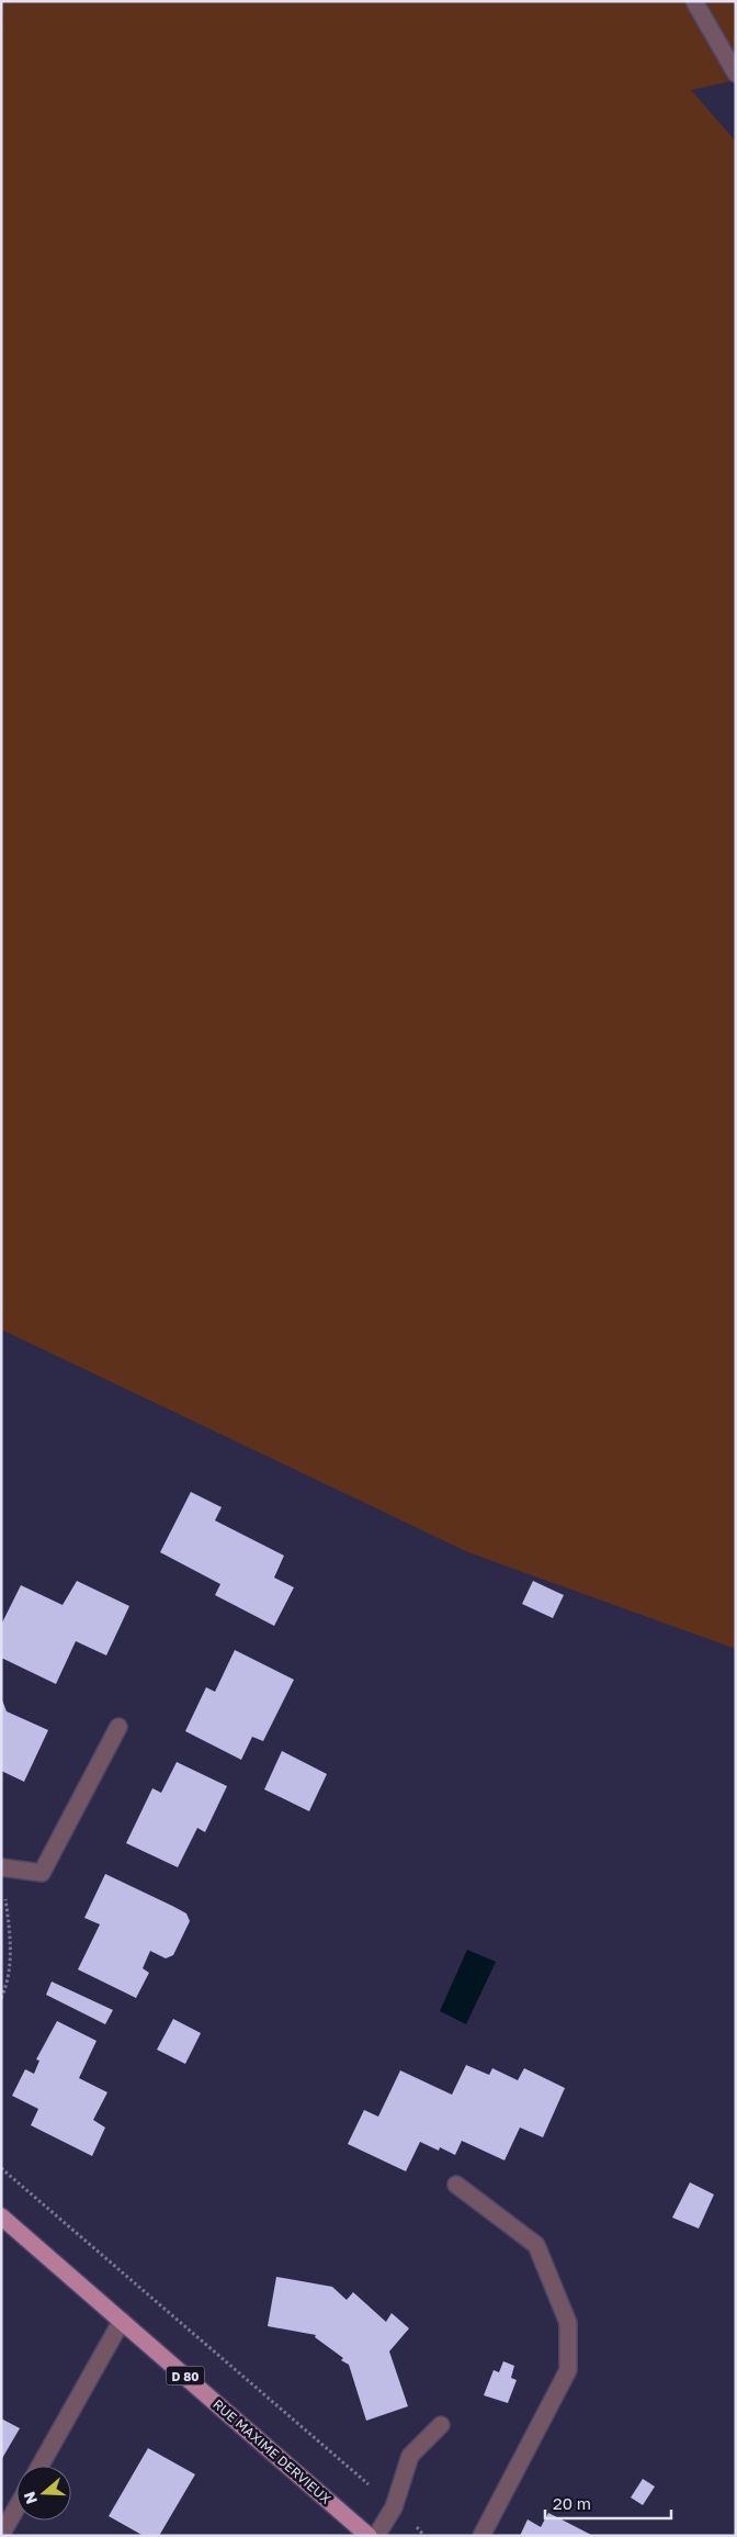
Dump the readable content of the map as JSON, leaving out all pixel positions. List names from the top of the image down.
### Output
{
  "streets": {
    "main road": ["D 80", "RUE MAXIME DERVIEUX"]
  },
  "scale_bar": "20 m",
  "north": "left"
}
